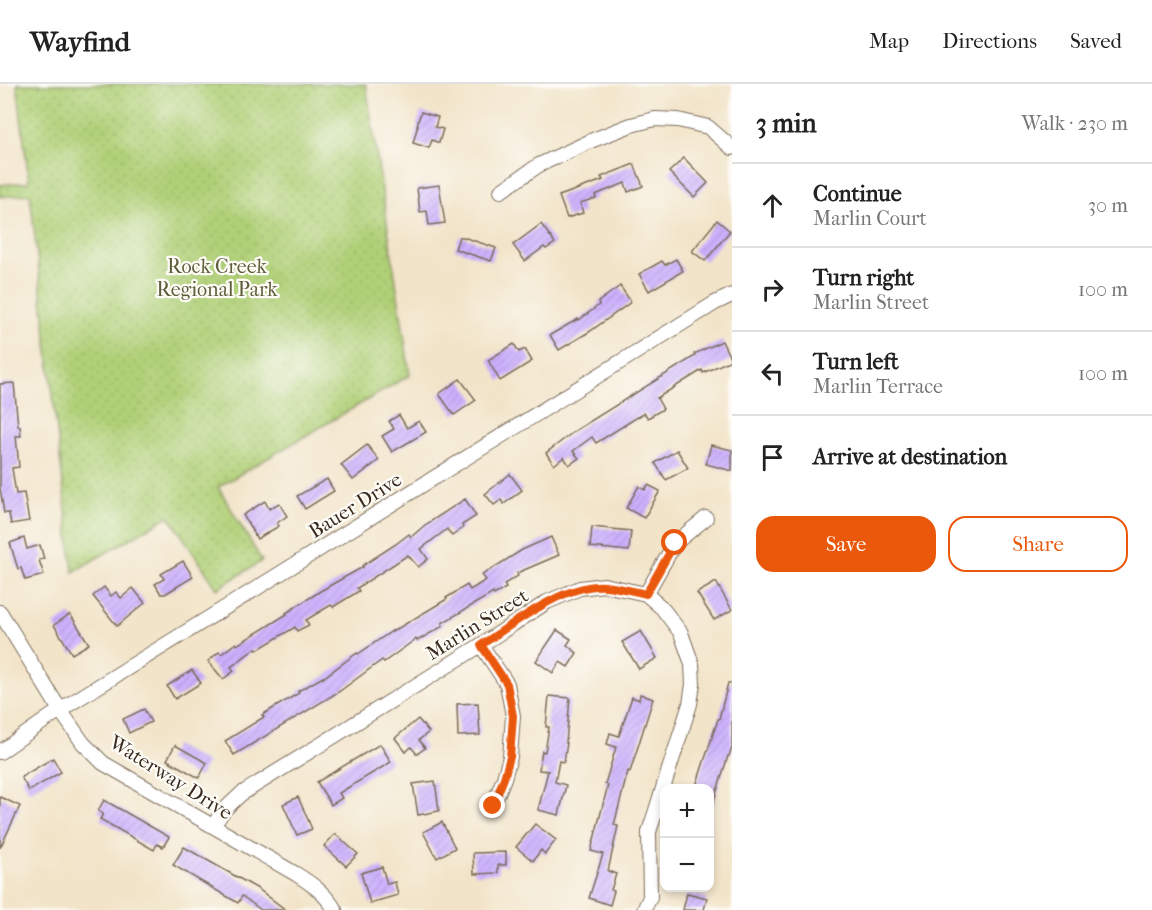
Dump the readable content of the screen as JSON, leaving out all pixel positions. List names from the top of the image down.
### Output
{
  "streets": {
    "street": ["Bauer Drive", "Marlin Street", "Waterway Drive"]
  },
  "crossings": [
    ["Bauer Drive", "Waterway Drive"],
    ["Marlin Street", "Waterway Drive"]
  ],
  "parks": ["Rock Creek Regional Park"],
  "page": {
    "header": "Wayfind",
    "nav": ["Map", "Directions", "Saved"],
    "heading": ["3 min", "Walk · 230 m"],
    "list": [
      ["Continue", "Marlin Court", "30 m"],
      ["Turn right", "Marlin Street", "100 m"],
      ["Turn left", "Marlin Terrace", "100 m"],
      "Arrive at destination"
    ],
    "buttons": ["Save", "Share"],
    "map_buttons": ["+", "−"]
  }
}
